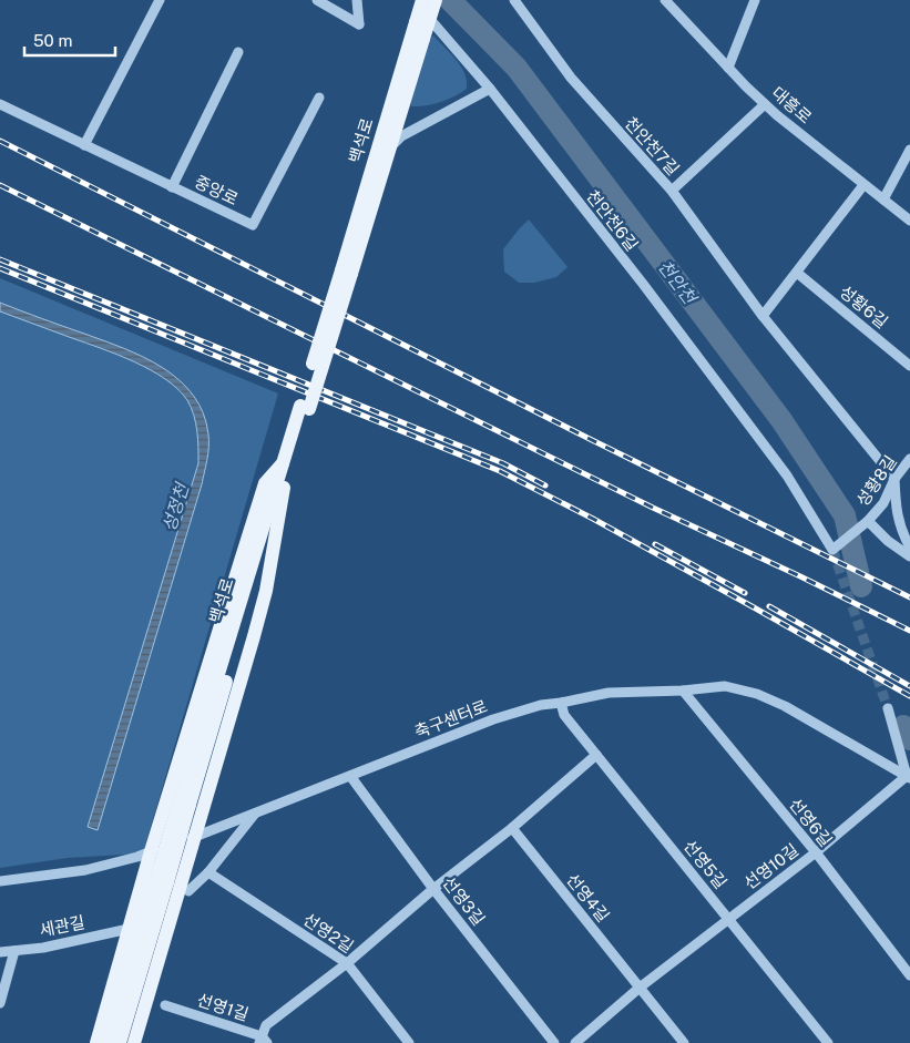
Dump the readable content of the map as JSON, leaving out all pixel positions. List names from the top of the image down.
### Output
{
  "streets": {
    "main road": ["백석로"],
    "street": [
      "대흥로",
      "천안천7길",
      "중앙로",
      "천안천6길",
      "성황6길",
      "성황8길",
      "축구센터로",
      "선영6길",
      "선영5길",
      "선영10길",
      "선영4길",
      "선영3길",
      "세관길",
      "선영2길",
      "선영1길"
    ]
  },
  "crossings": [
    ["천안천7길", "성황8길"],
    ["천안천6길", "성황8길"],
    ["축구센터로", "선영6길"],
    ["축구센터로", "선영5길"],
    ["축구센터로", "선영10길"],
    ["축구센터로", "선영3길"],
    ["선영6길", "선영10길"],
    ["선영5길", "선영10길"],
    ["선영10길", "선영4길"]
  ],
  "water": ["천안천", "성정천"],
  "scale_bar": "50 m"
}
